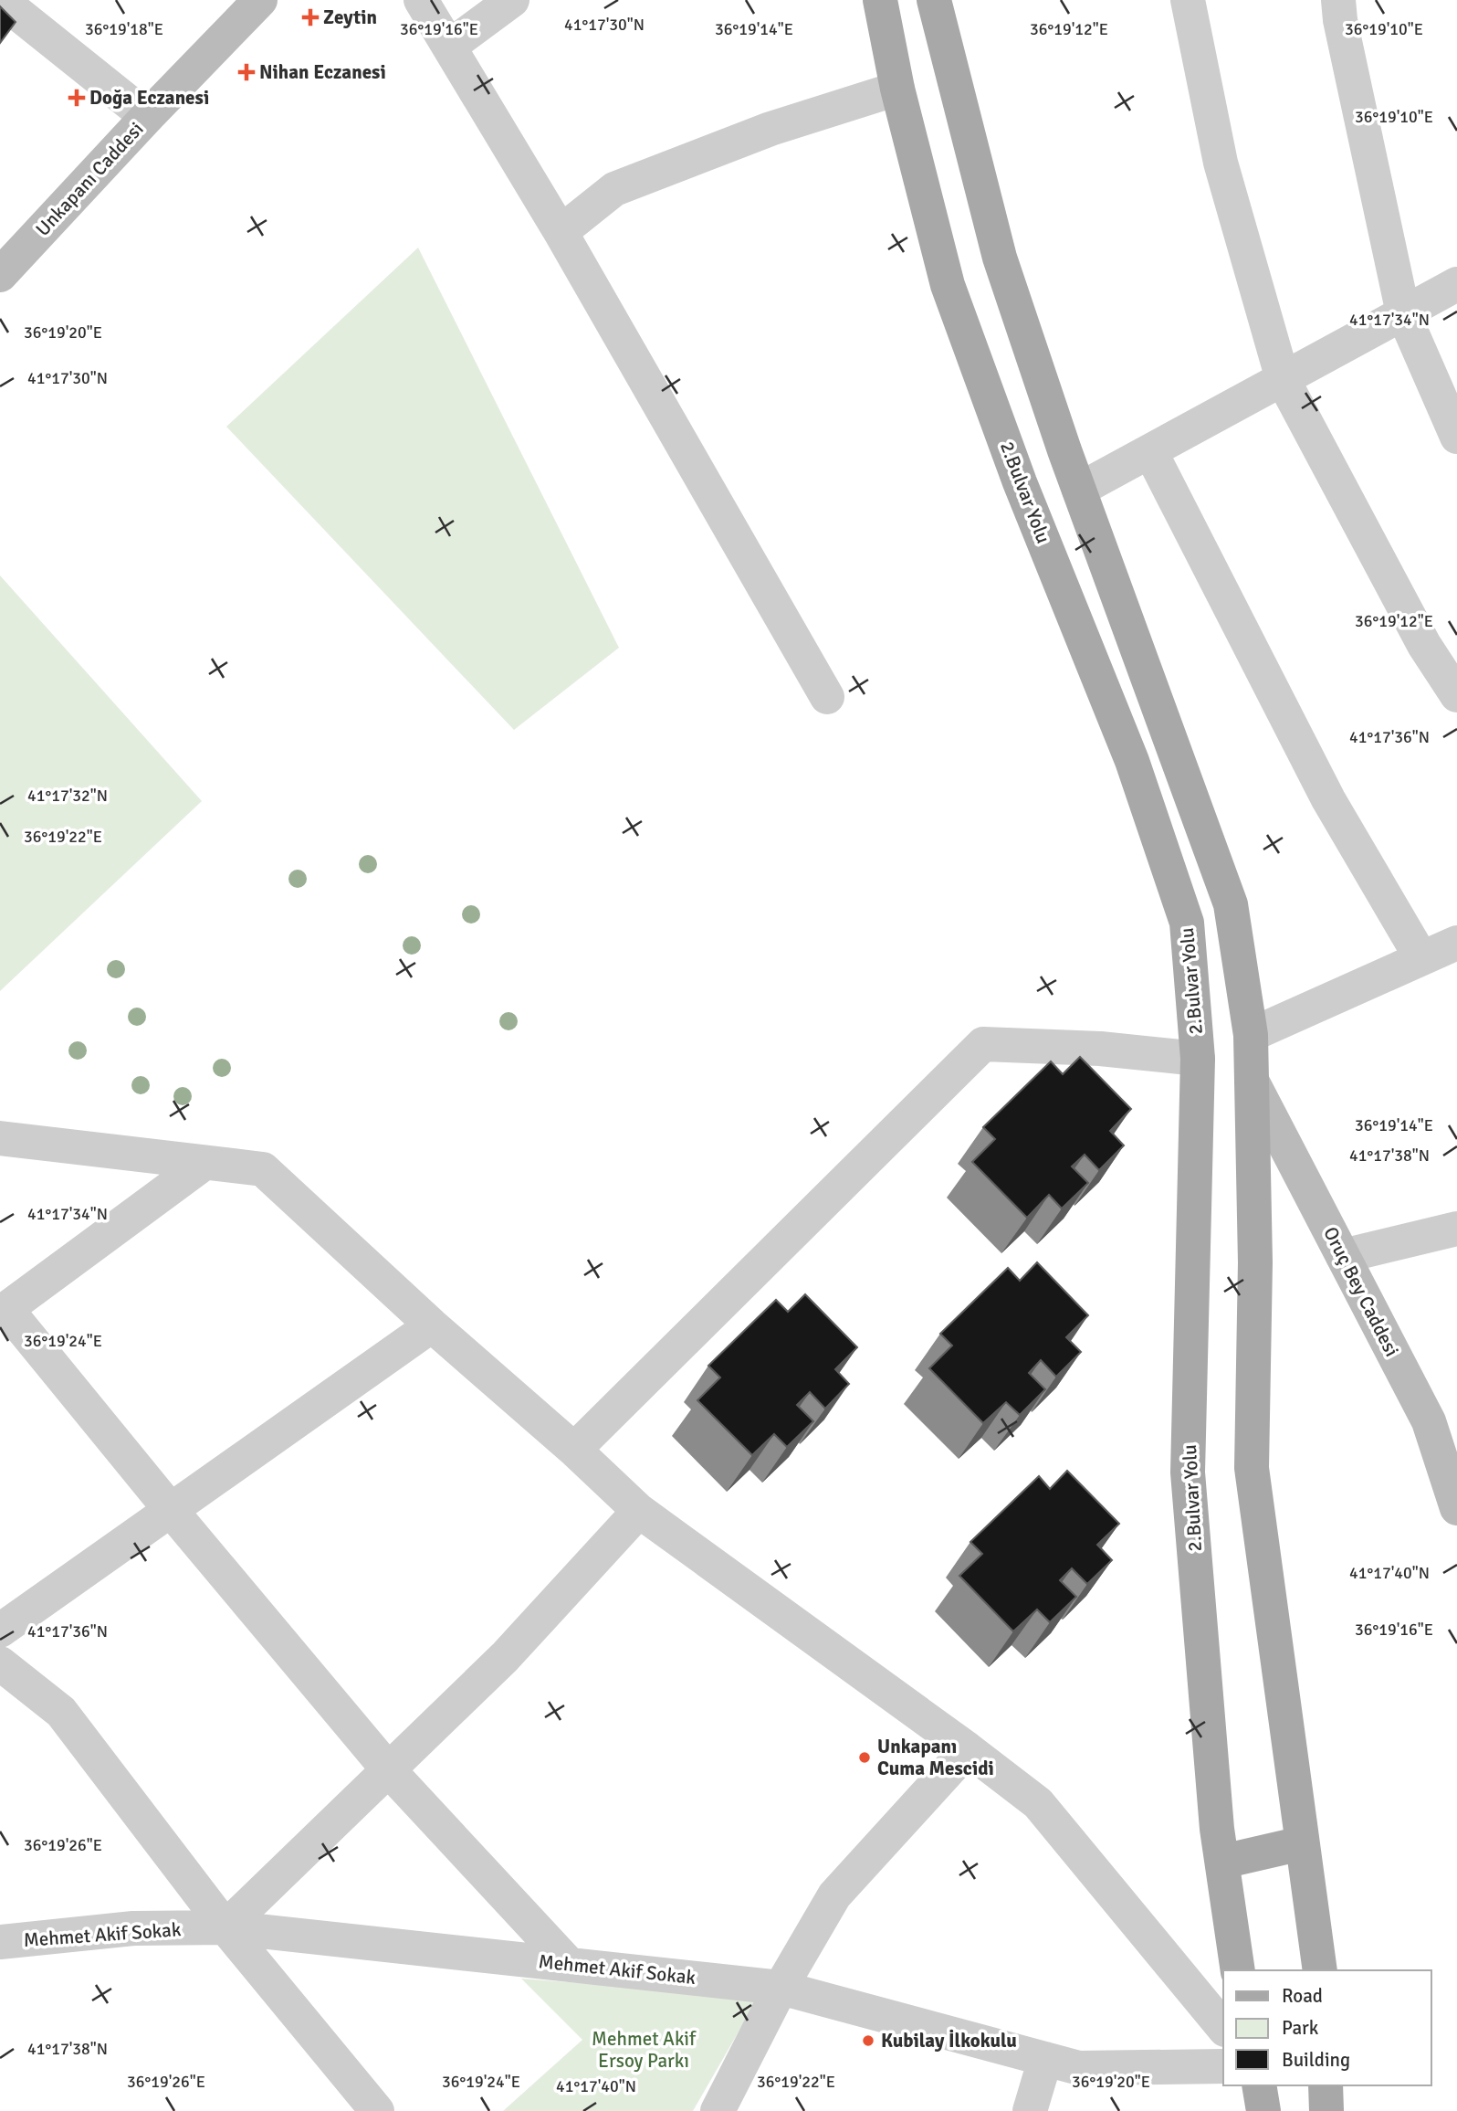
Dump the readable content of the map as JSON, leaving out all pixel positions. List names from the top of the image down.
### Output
{
  "streets": {
    "main road": ["Unkapanı Caddesi", "2.Bulvar Yolu", "Oruç Bey Caddesi"],
    "street": ["Mehmet Akif Sokak"]
  },
  "parks": ["Mehmet Akif Ersoy Parkı"],
  "places": {
    "health": ["Zeytin", "Nihan Eczanesi", "Doğa Eczanesi"],
    "other": ["Unkapanı Cuma Mescidi", "Kubilay İlkokulu"]
  },
  "legend": ["Road", "Park", "Building"],
  "coordinates": [
    "41°17'30\"N",
    "36°19'18\"E",
    "36°19'16\"E",
    "36°19'14\"E",
    "36°19'12\"E",
    "36°19'10\"E",
    "41°17'34\"N",
    "36°19'20\"E",
    "41°17'36\"N",
    "41°17'32\"N",
    "36°19'22\"E",
    "41°17'38\"N",
    "36°19'24\"E",
    "41°17'40\"N",
    "36°19'26\"E"
  ]
}
